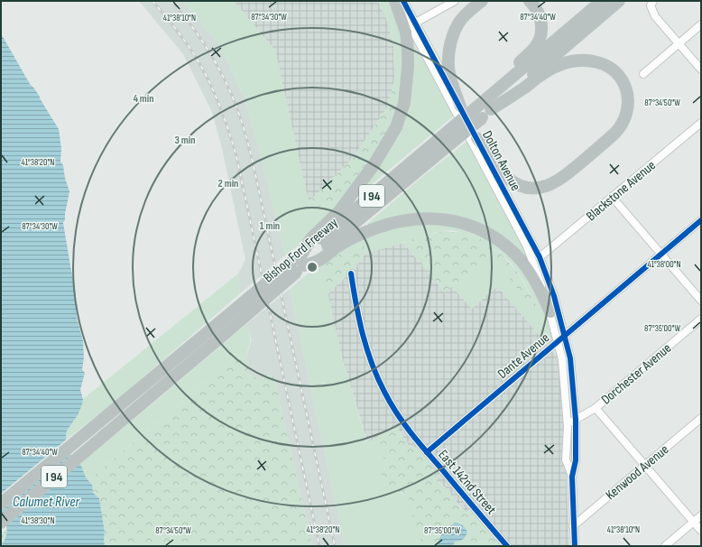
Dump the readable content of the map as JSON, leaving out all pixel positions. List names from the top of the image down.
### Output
{
  "streets": {
    "highway": ["I 94", "Bishop Ford Freeway"],
    "street": [
      "Dolton Avenue",
      "Blackstone Avenue",
      "Dante Avenue",
      "Dorchester Avenue",
      "Kenwood Avenue",
      "East 142nd Street"
    ]
  },
  "crossings": [
    ["Dolton Avenue", "Blackstone Avenue"],
    ["Dolton Avenue", "Dante Avenue"],
    ["Dante Avenue", "East 142nd Street"]
  ],
  "water": ["Calumet River"],
  "coordinates": [
    "87°34'30\"W",
    "87°34'40\"W",
    "41°38'10\"N",
    "87°34'50\"W",
    "41°38'20\"N",
    "41°38'00\"N",
    "87°35'00\"W",
    "41°38'30\"N"
  ],
  "rings": [
    "4 min",
    "3 min",
    "2 min",
    "1 min"
  ]
}
